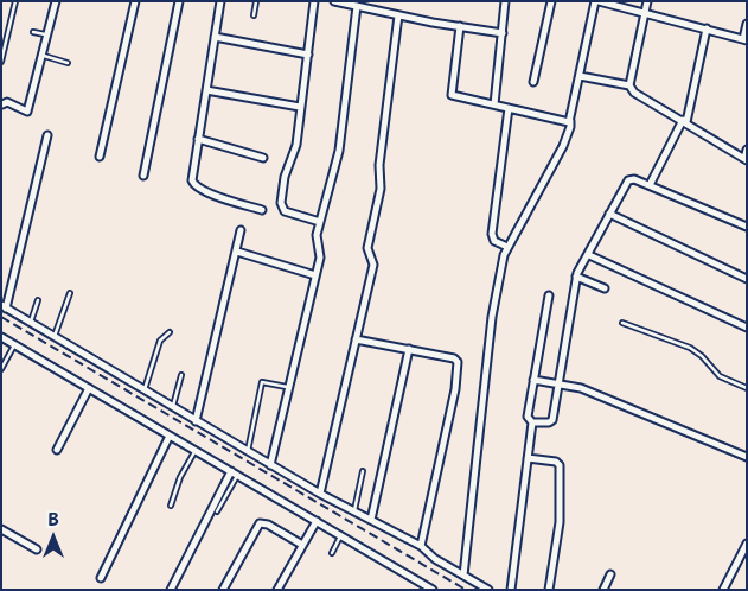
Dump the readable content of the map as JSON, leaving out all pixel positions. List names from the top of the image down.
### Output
{
  "north": "top"
}
